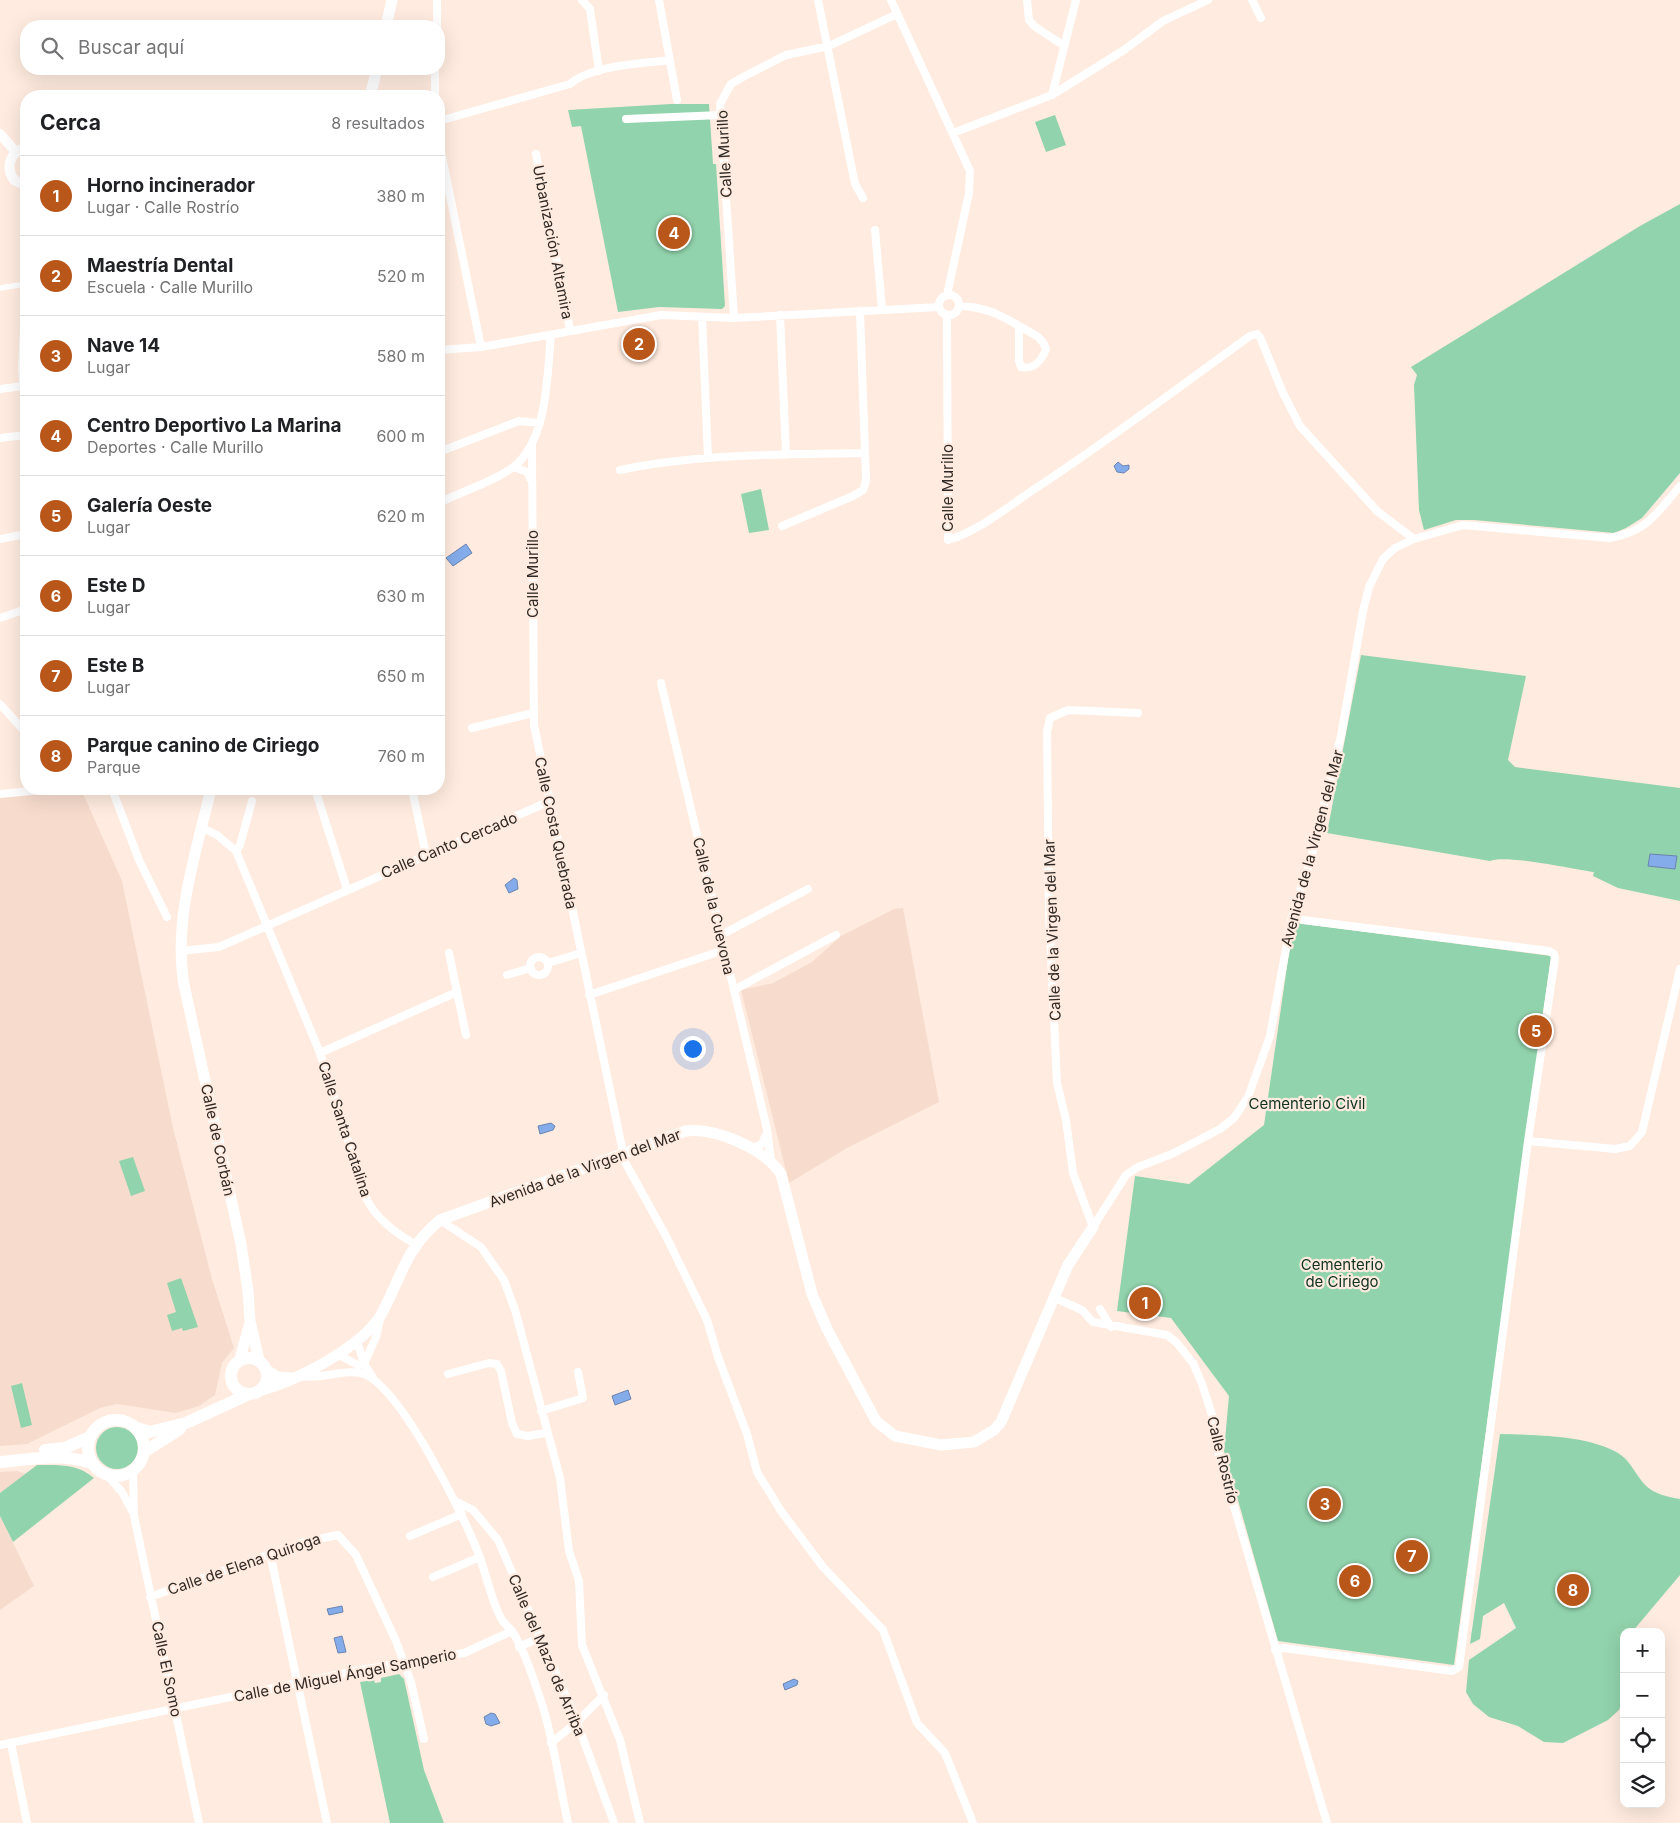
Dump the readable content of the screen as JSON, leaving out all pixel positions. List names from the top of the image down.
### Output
{
  "streets": {
    "main road": ["Avenida de la Virgen del Mar", "Calle de Corbán"],
    "street": [
      "Calle Murillo",
      "Urbanización Altamira",
      "Calle Costa Quebrada",
      "Calle Canto Cercado",
      "Calle de la Cuevona",
      "Calle de la Virgen del Mar",
      "Calle Santa Catalina",
      "Calle Rostrío",
      "Calle de Elena Quiroga",
      "Calle del Mazo de Arriba",
      "Calle El Somo",
      "Calle de Miguel Ángel Samperio"
    ]
  },
  "crossings": [
    ["Calle Murillo", "Calle Costa Quebrada"],
    ["Calle Murillo", "Avenida de la Virgen del Mar"],
    ["Calle Costa Quebrada", "Calle Canto Cercado"],
    ["Calle Costa Quebrada", "Avenida de la Virgen del Mar"],
    ["Calle Canto Cercado", "Calle Santa Catalina"],
    ["Calle Canto Cercado", "Calle de Corbán"],
    ["Avenida de la Virgen del Mar", "Calle de la Cuevona"],
    ["Avenida de la Virgen del Mar", "Calle de la Virgen del Mar"],
    ["Avenida de la Virgen del Mar", "Calle Santa Catalina"],
    ["Avenida de la Virgen del Mar", "Calle de Corbán"],
    ["Avenida de la Virgen del Mar", "Calle Rostrío"],
    ["Calle Santa Catalina", "Calle de Corbán"],
    ["Calle de Elena Quiroga", "Calle El Somo"],
    ["Calle de Elena Quiroga", "Calle de Miguel Ángel Samperio"],
    ["Calle El Somo", "Calle de Miguel Ángel Samperio"]
  ],
  "parks": ["Cementerio Civil", "Cementerio de Ciriego"],
  "page": {
    "search": "Buscar aquí",
    "heading": ["Cerca", "8 resultados"],
    "list": [
      {
        "mark": "1",
        "name": "Horno incinerador",
        "note": "Lugar · Calle Rostrío",
        "value": "380 m"
      },
      {
        "mark": "2",
        "name": "Maestría Dental",
        "note": "Escuela · Calle Murillo",
        "value": "520 m"
      },
      {
        "mark": "3",
        "name": "Nave 14",
        "note": "Lugar",
        "value": "580 m"
      },
      {
        "mark": "4",
        "name": "Centro Deportivo La Marina",
        "note": "Deportes · Calle Murillo",
        "value": "600 m"
      },
      {
        "mark": "5",
        "name": "Galería Oeste",
        "note": "Lugar",
        "value": "620 m"
      },
      {
        "mark": "6",
        "name": "Este D",
        "note": "Lugar",
        "value": "630 m"
      },
      {
        "mark": "7",
        "name": "Este B",
        "note": "Lugar",
        "value": "650 m"
      },
      {
        "mark": "8",
        "name": "Parque canino de Ciriego",
        "note": "Parque",
        "value": "760 m"
      }
    ],
    "pins": [
      "4",
      "2",
      "5",
      "1",
      "3",
      "7",
      "6",
      "8"
    ],
    "map_buttons": ["+", "−"]
  }
}
